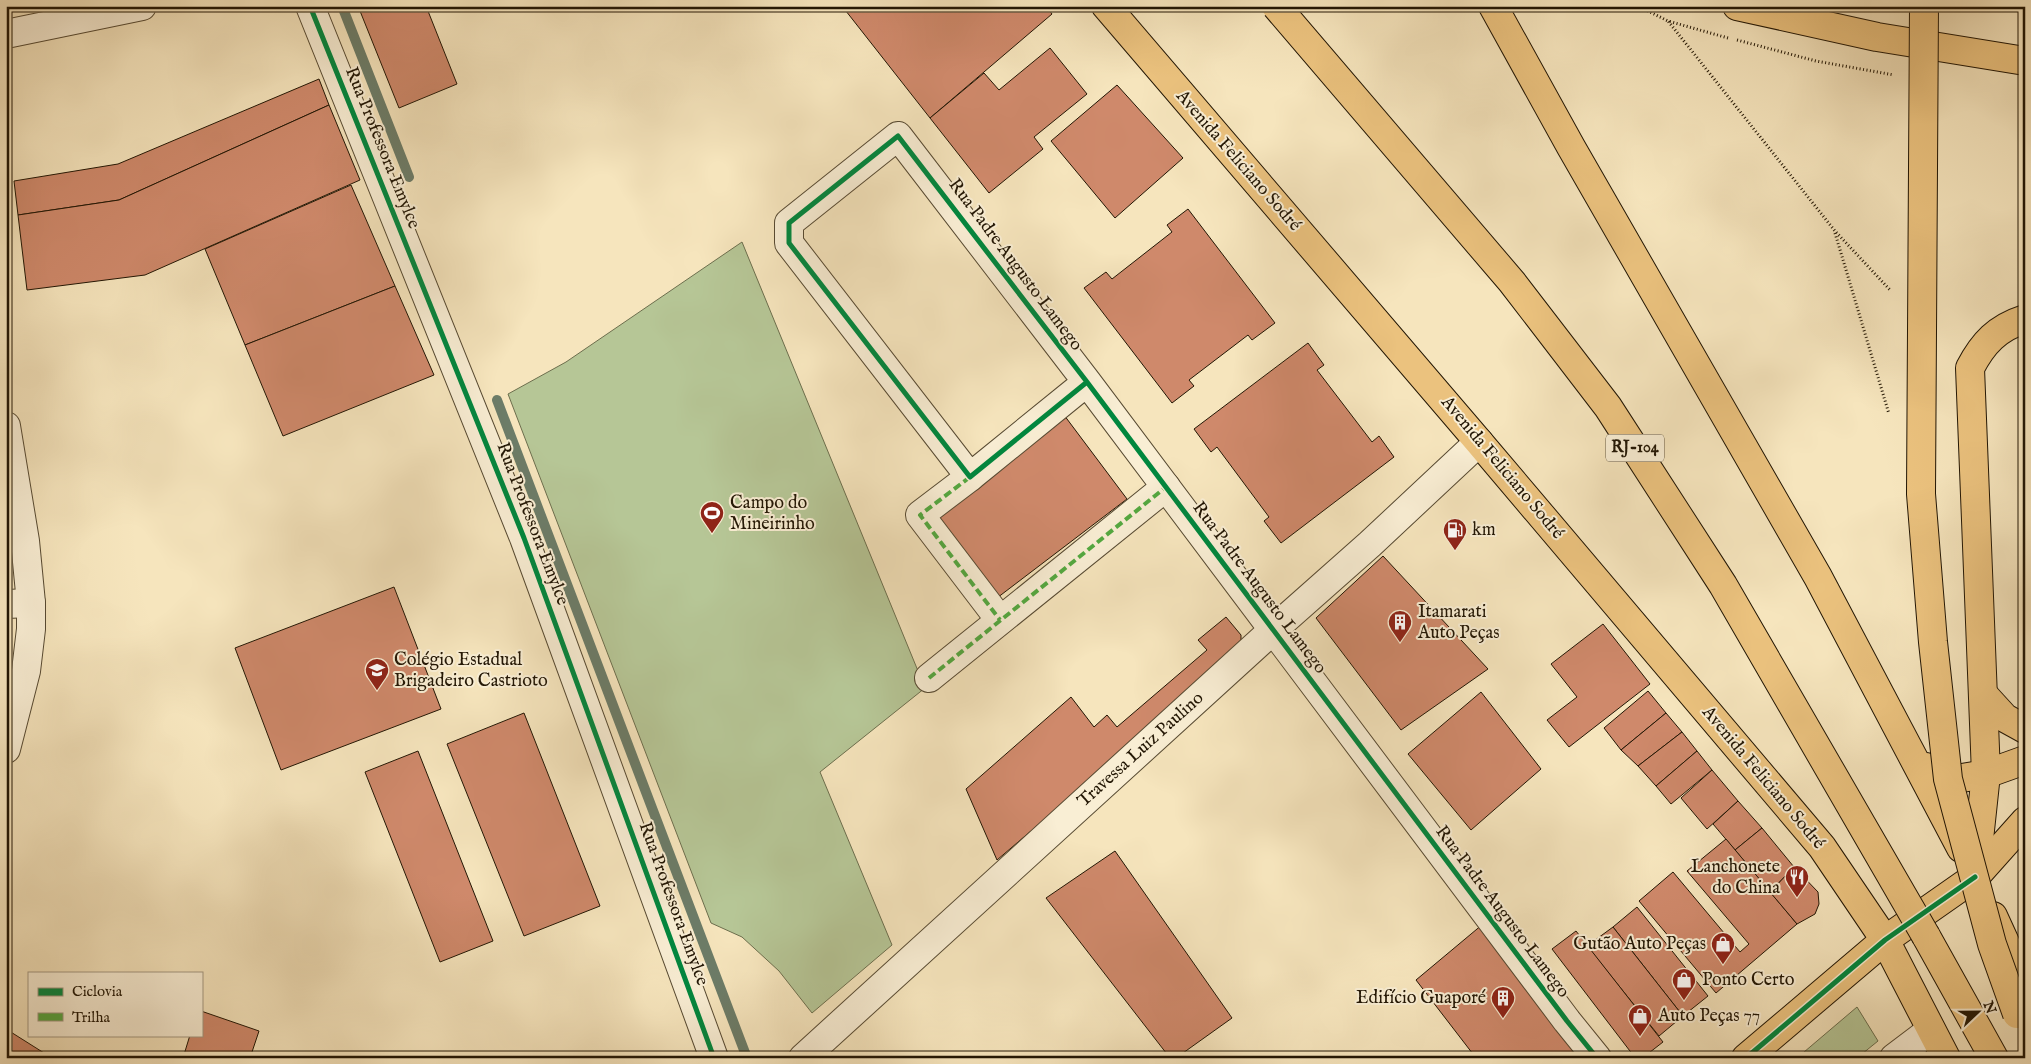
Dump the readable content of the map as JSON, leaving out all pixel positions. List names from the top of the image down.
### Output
{
  "streets": {
    "main road": ["Avenida Feliciano Sodré", "RJ-104"],
    "street": ["Rua Professora Emylce", "Rua Padre Augusto Lamego", "Travessa Luiz Paulino"]
  },
  "crossings": [
    ["Avenida Feliciano Sodré", "Travessa Luiz Paulino"],
    ["Rua Padre Augusto Lamego", "Travessa Luiz Paulino"]
  ],
  "places": {
    "sports": ["Campo do Mineirinho"],
    "fuel station": ["km"],
    "building": ["Itamarati Auto Peças", "Edifício Guaporé"],
    "school or university": ["Colégio Estadual Brigadeiro Castrioto"],
    "restaurant": ["Lanchonete do China"],
    "shop": ["Gutão Auto Peças", "Ponto Certo", "Auto Peças 77"]
  },
  "legend": ["Ciclovia", "Trilha"],
  "north": "right"
}
